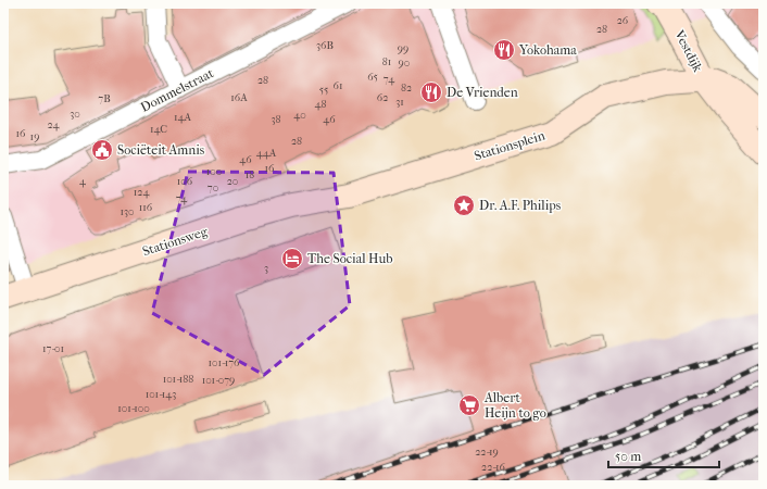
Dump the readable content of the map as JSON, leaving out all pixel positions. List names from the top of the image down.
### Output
{
  "streets": {
    "street": [
      "Vestdijk",
      "Dommelstraat",
      "Stationsplein",
      "Stationsweg"
    ]
  },
  "crossings": [
    ["Vestdijk", "Stationsplein"],
    ["Stationsplein", "Stationsweg"]
  ],
  "places": {
    "restaurant": ["Yokohama", "De Vrienden"],
    "public building": ["Sociëteit Amnis"],
    "place": ["Dr. A.F. Philips"],
    "hotel": ["The Social Hub"],
    "supermarket": ["Albert Heijn to go"]
  },
  "house_numbers": [
    "26",
    "28",
    "36B",
    "99",
    "81",
    "90",
    "65",
    "74",
    "28",
    "61",
    "82",
    "55",
    "16A",
    "62",
    "7B",
    "31",
    "48",
    "30",
    "40",
    "14A",
    "38",
    "46",
    "24",
    "14C",
    "16",
    "19",
    "28",
    "44A",
    "46",
    "16",
    "100",
    "18",
    "4",
    "106",
    "20",
    "70",
    "124",
    "74",
    "116",
    "130",
    "3",
    "17-01",
    "101-176",
    "101-188",
    "101-079",
    "101-143",
    "101-100",
    "22-19",
    "22-16"
  ],
  "scale_bar": "50 m"
}
